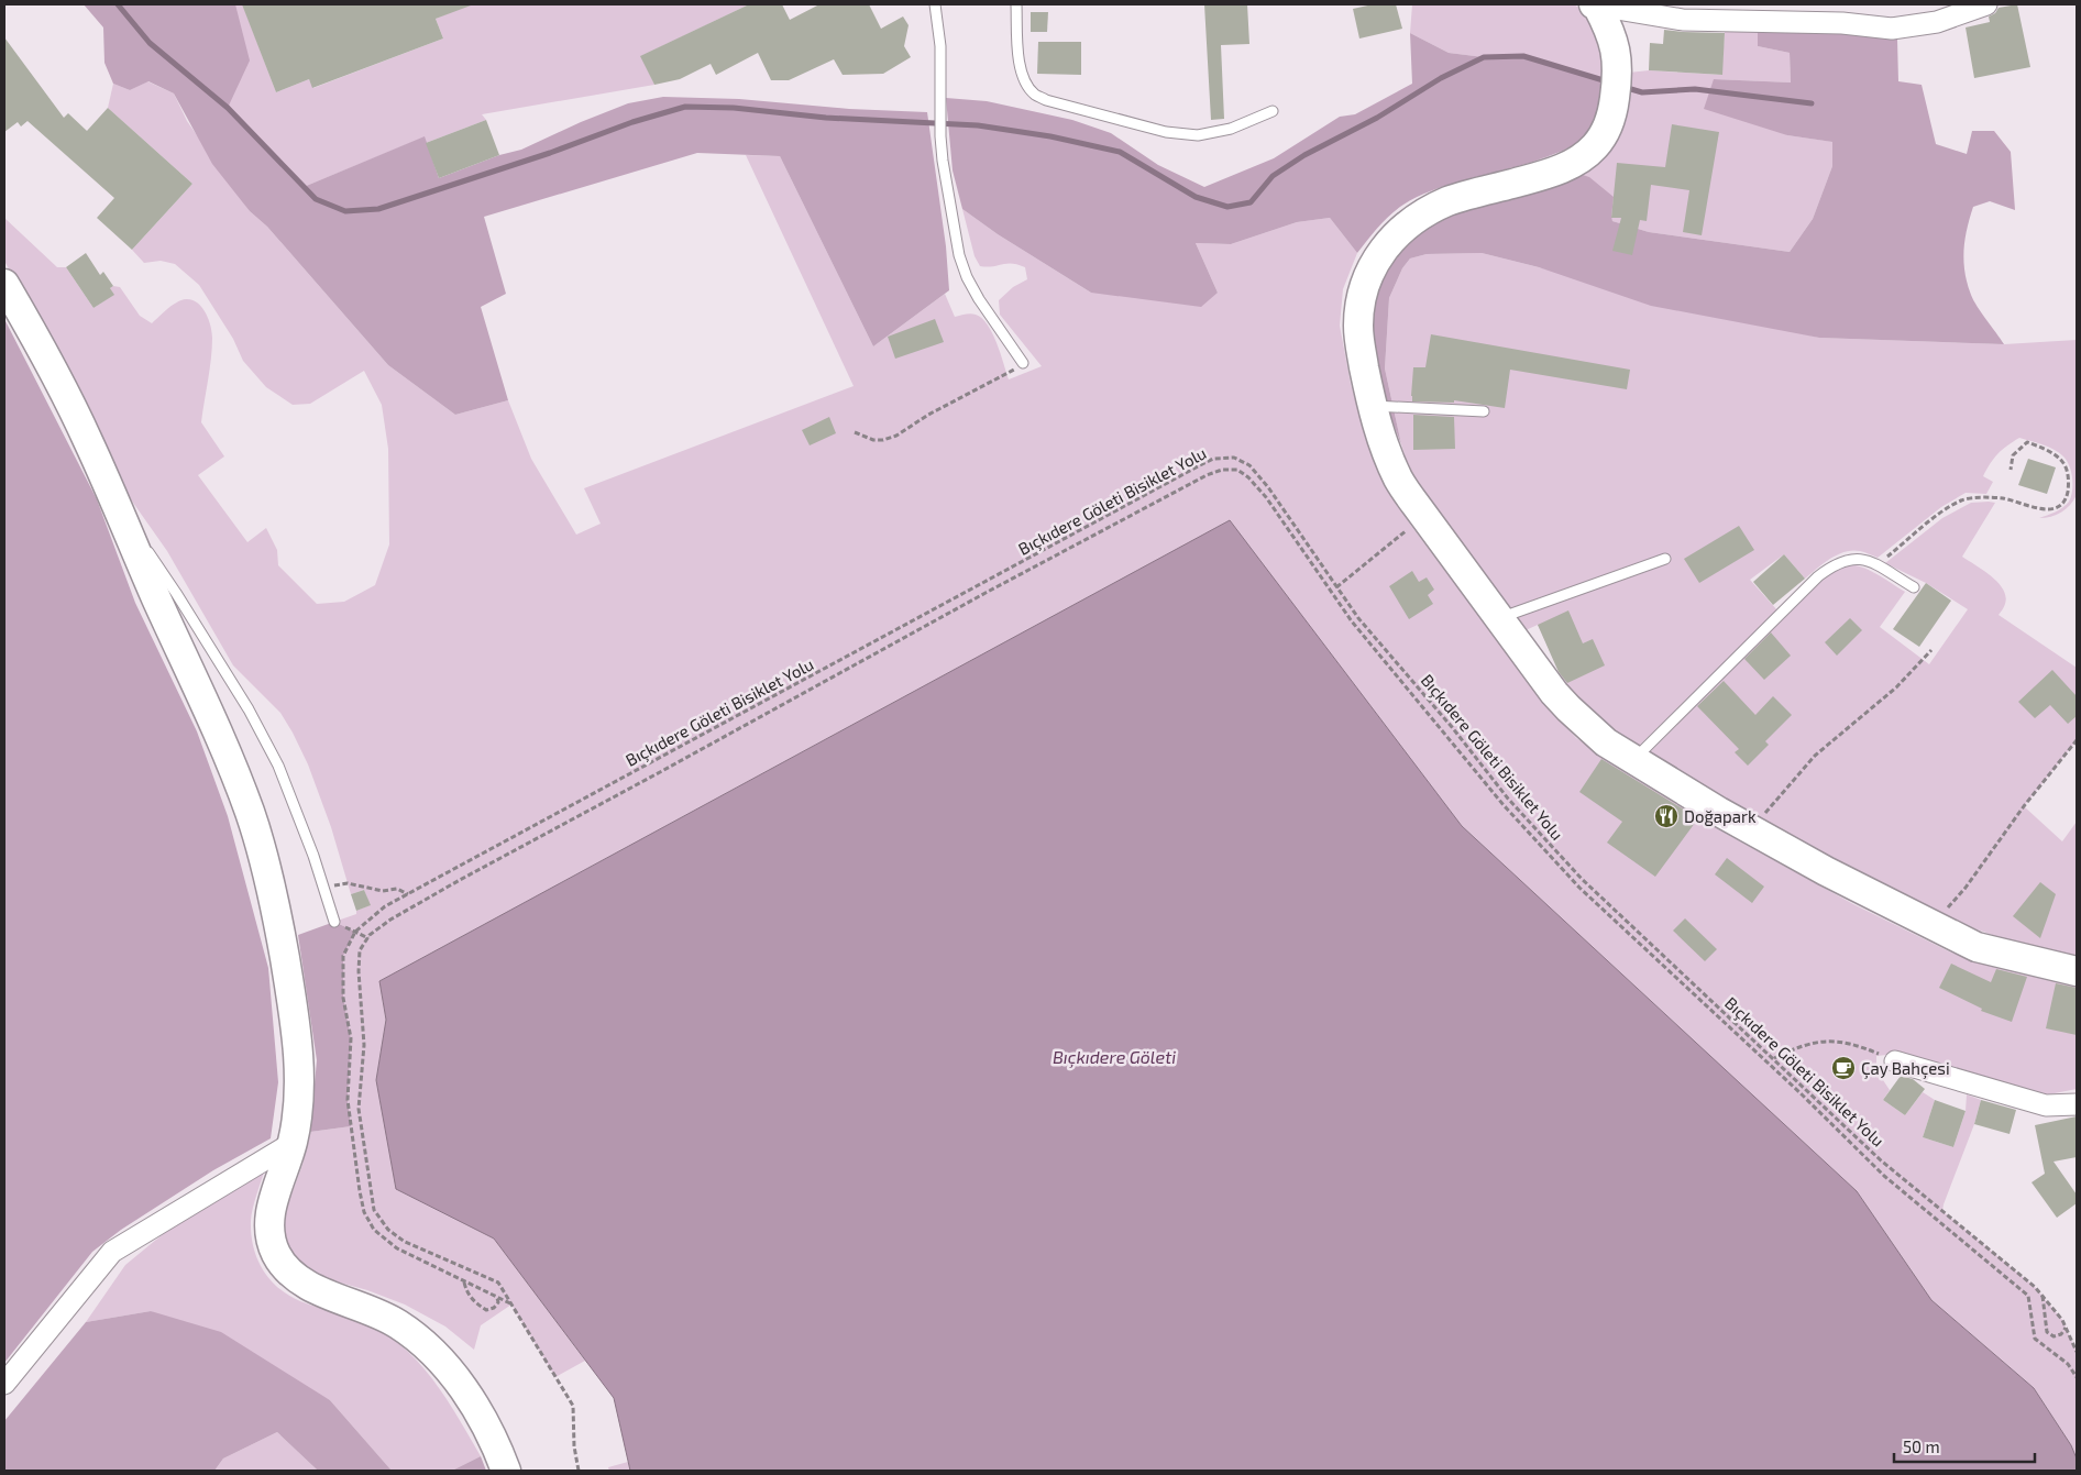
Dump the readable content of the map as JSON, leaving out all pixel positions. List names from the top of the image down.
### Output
{
  "streets": {
    "path": ["Bıçkıdere Göleti Bisiklet Yolu"]
  },
  "water": ["Bıçkıdere Göleti"],
  "places": {
    "restaurant": ["Doğapark"],
    "cafe": ["Çay Bahçesi"]
  },
  "scale_bar": "50 m"
}
